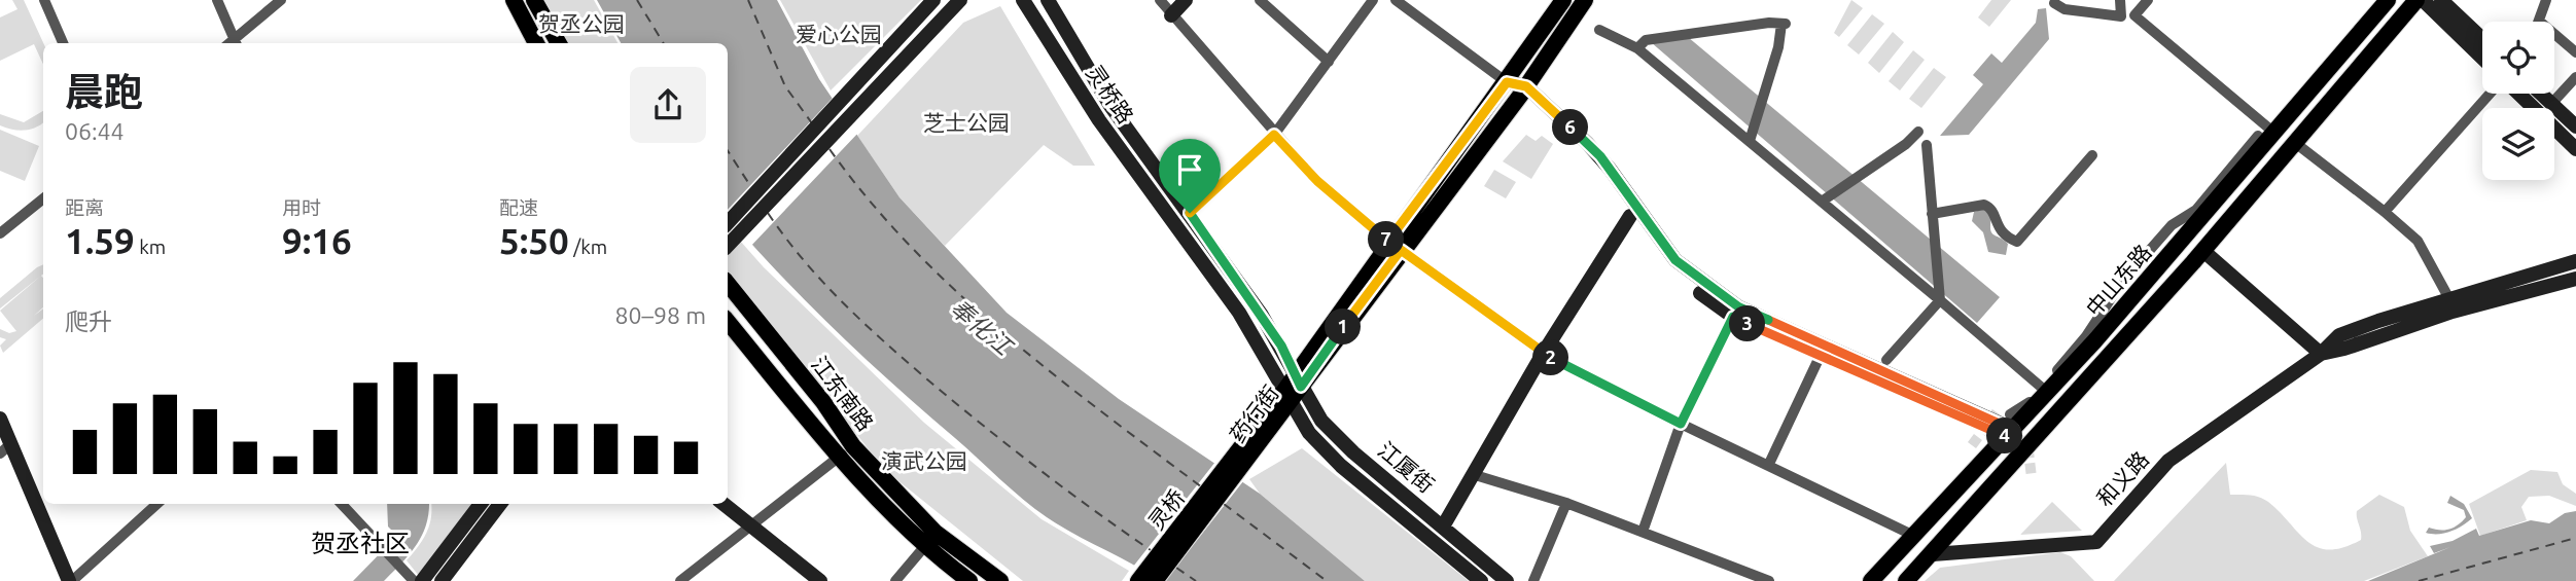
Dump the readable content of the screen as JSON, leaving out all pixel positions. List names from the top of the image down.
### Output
{
  "streets": {
    "main road": [
      "灵桥路",
      "中山东路",
      "江东南路",
      "药行街",
      "江厦街",
      "和义路",
      "灵桥"
    ]
  },
  "crossings": [
    ["灵桥路", "药行街"],
    ["灵桥路", "江厦街"],
    ["中山东路", "和义路"],
    ["药行街", "江厦街"],
    ["药行街", "灵桥"]
  ],
  "districts": ["贺丞社区"],
  "water": ["奉化江"],
  "parks": [
    "贺丞公园",
    "爱心公园",
    "芝士公园",
    "演武公园"
  ],
  "page": {
    "heading": ["晨跑", "06:44"],
    "pins": [
      "6",
      "7",
      "3",
      "1",
      "2",
      "4"
    ],
    "stats": [
      ["距离", "1.59 km"],
      ["用时", "9:16"],
      ["配速", "5:50 /km"]
    ],
    "chart": ["爬升", "80–98 m"]
  }
}
